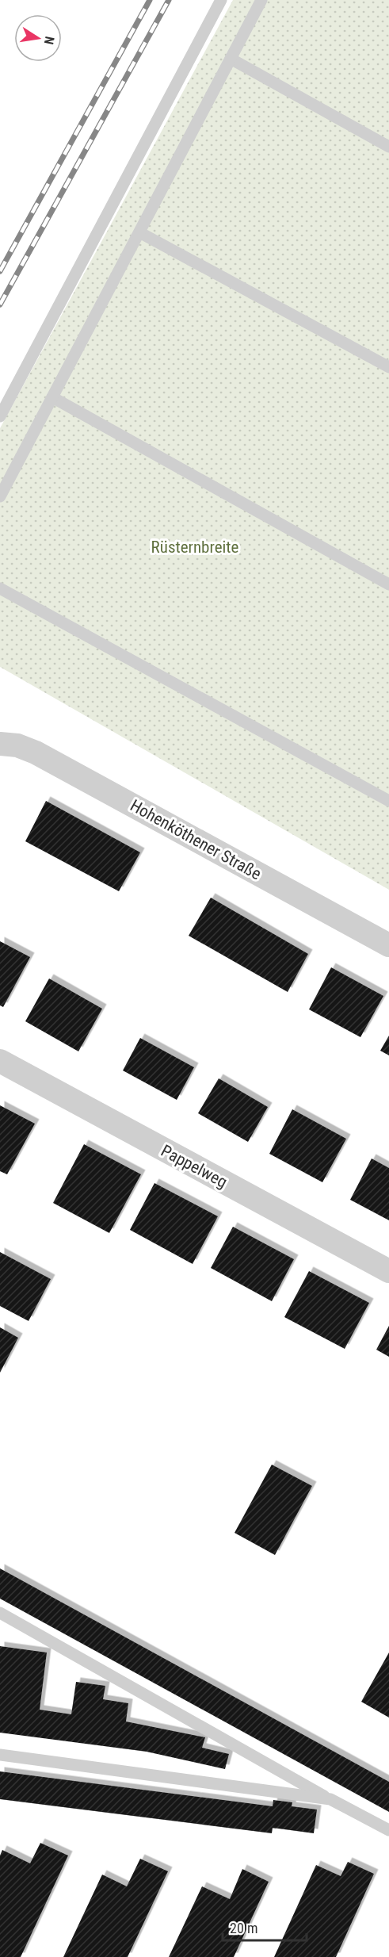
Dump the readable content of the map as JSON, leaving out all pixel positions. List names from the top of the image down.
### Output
{
  "streets": {
    "street": ["Hohenköthener Straße", "Pappelweg"]
  },
  "parks": ["Rüsternbreite"],
  "scale_bar": "20 m",
  "north": "right"
}
